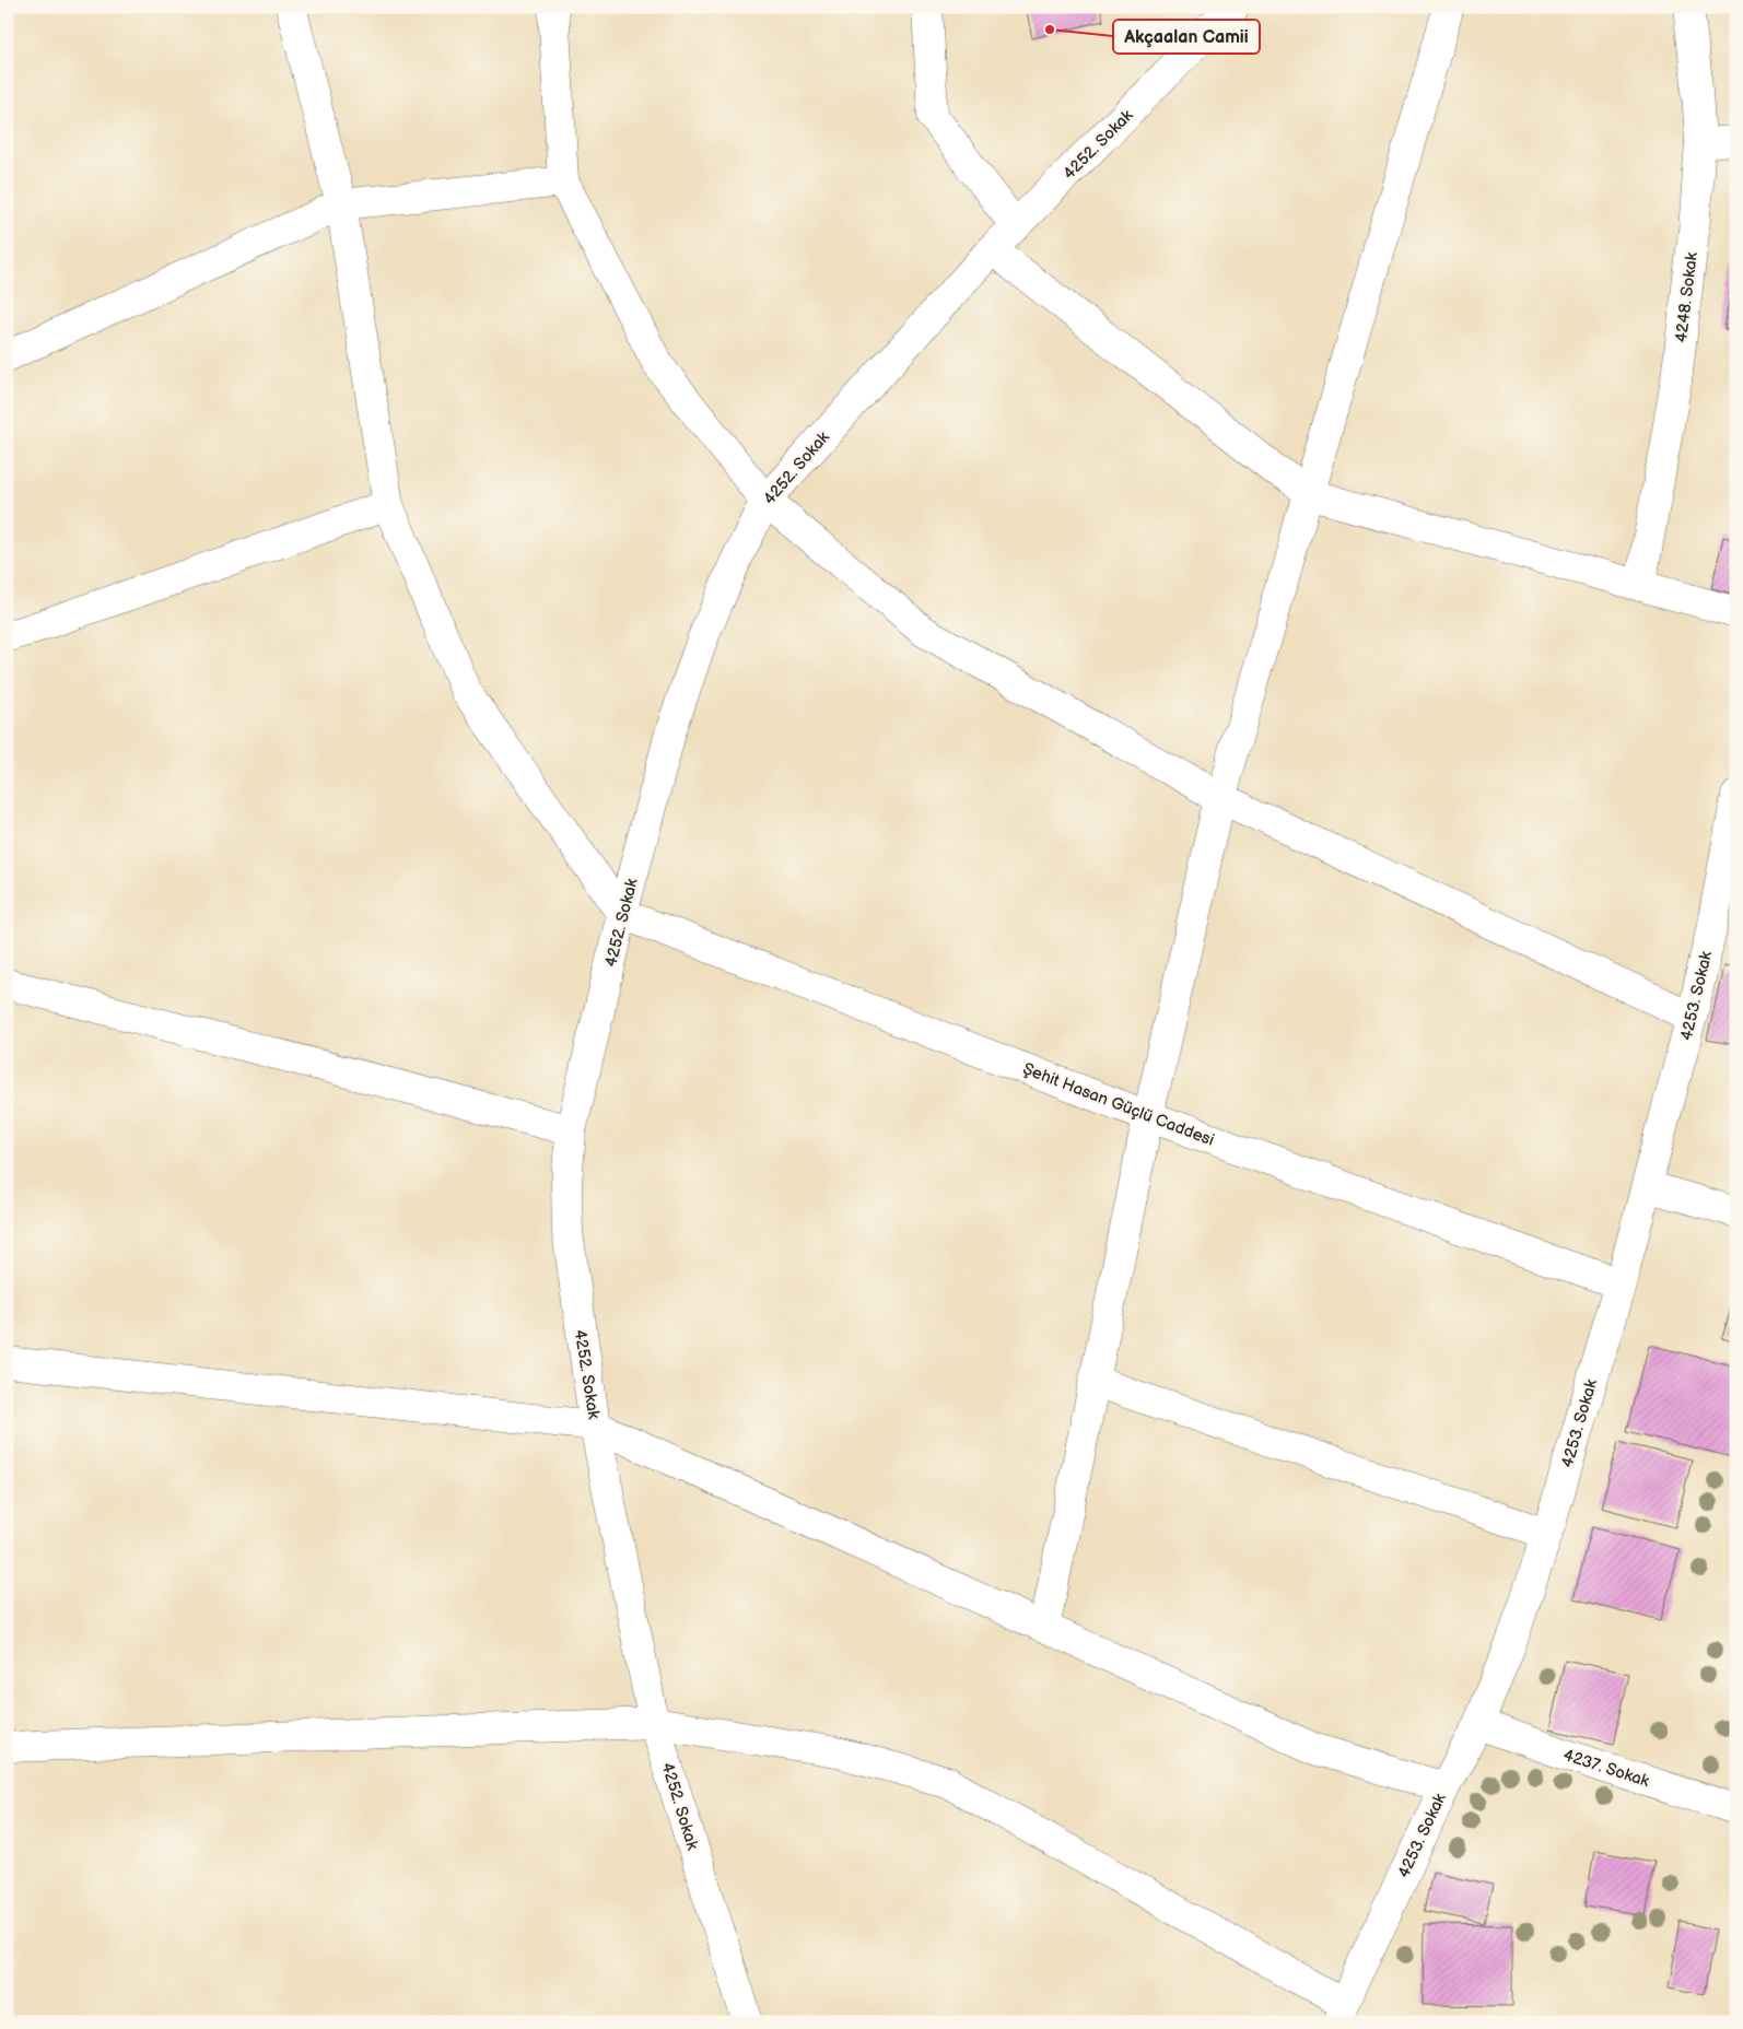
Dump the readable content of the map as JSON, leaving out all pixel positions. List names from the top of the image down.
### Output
{
  "streets": {
    "street": [
      "4252. Sokak",
      "4248. Sokak",
      "4253. Sokak",
      "Şehit Hasan Güçlü Caddesi",
      "4237. Sokak"
    ]
  },
  "crossings": [
    ["4252. Sokak", "Şehit Hasan Güçlü Caddesi"],
    ["4253. Sokak", "Şehit Hasan Güçlü Caddesi"],
    ["4253. Sokak", "4237. Sokak"]
  ],
  "places": ["Akçaalan Camii"]
}
